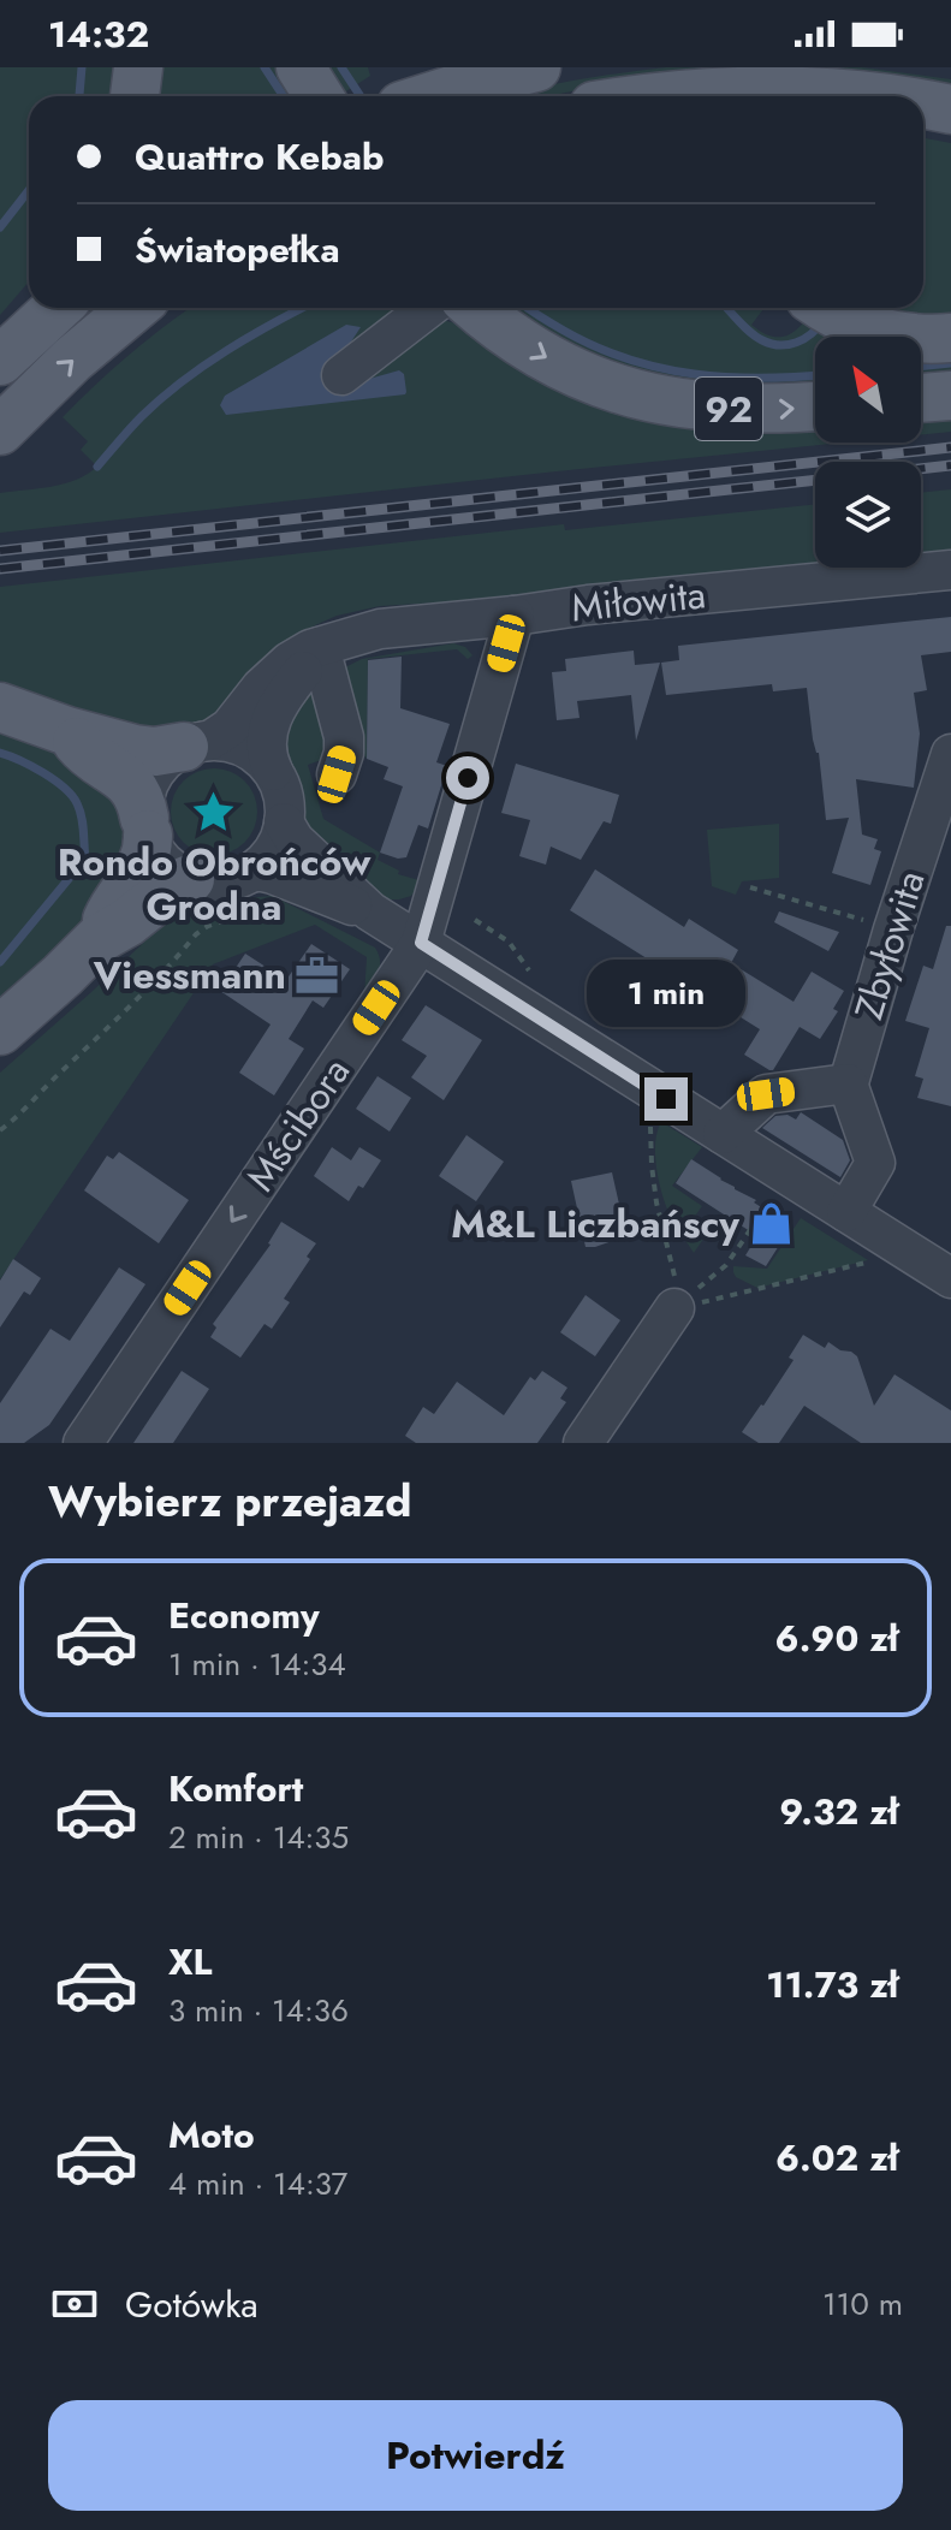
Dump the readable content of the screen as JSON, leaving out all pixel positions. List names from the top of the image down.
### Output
{
  "streets": {
    "main road": ["92"],
    "street": ["Miłowita", "Zbyłowita", "Mścibora"]
  },
  "crossings": [
    ["Miłowita", "Mścibora"]
  ],
  "one_way": ["Mścibora"],
  "places": {
    "place": ["Rondo Obrońców Grodna"],
    "office": ["Viessmann"],
    "shop": ["M&L Liczbańscy"]
  },
  "north": "top left",
  "page": {
    "status": "14:32",
    "banner": ["Quattro Kebab", "Światopełka"],
    "bubble": "1 min",
    "heading": "Wybierz przejazd",
    "list": [
      {
        "name": "Economy",
        "note": "1 min · 14:34",
        "value": "6.90 zł"
      },
      {
        "name": "Komfort",
        "note": "2 min · 14:35",
        "value": "9.32 zł"
      },
      {
        "name": "XL",
        "note": "3 min · 14:36",
        "value": "11.73 zł"
      },
      {
        "name": "Moto",
        "note": "4 min · 14:37",
        "value": "6.02 zł"
      }
    ],
    "pay": ["Gotówka", "110 m"],
    "buttons": "Potwierdź"
  }
}
